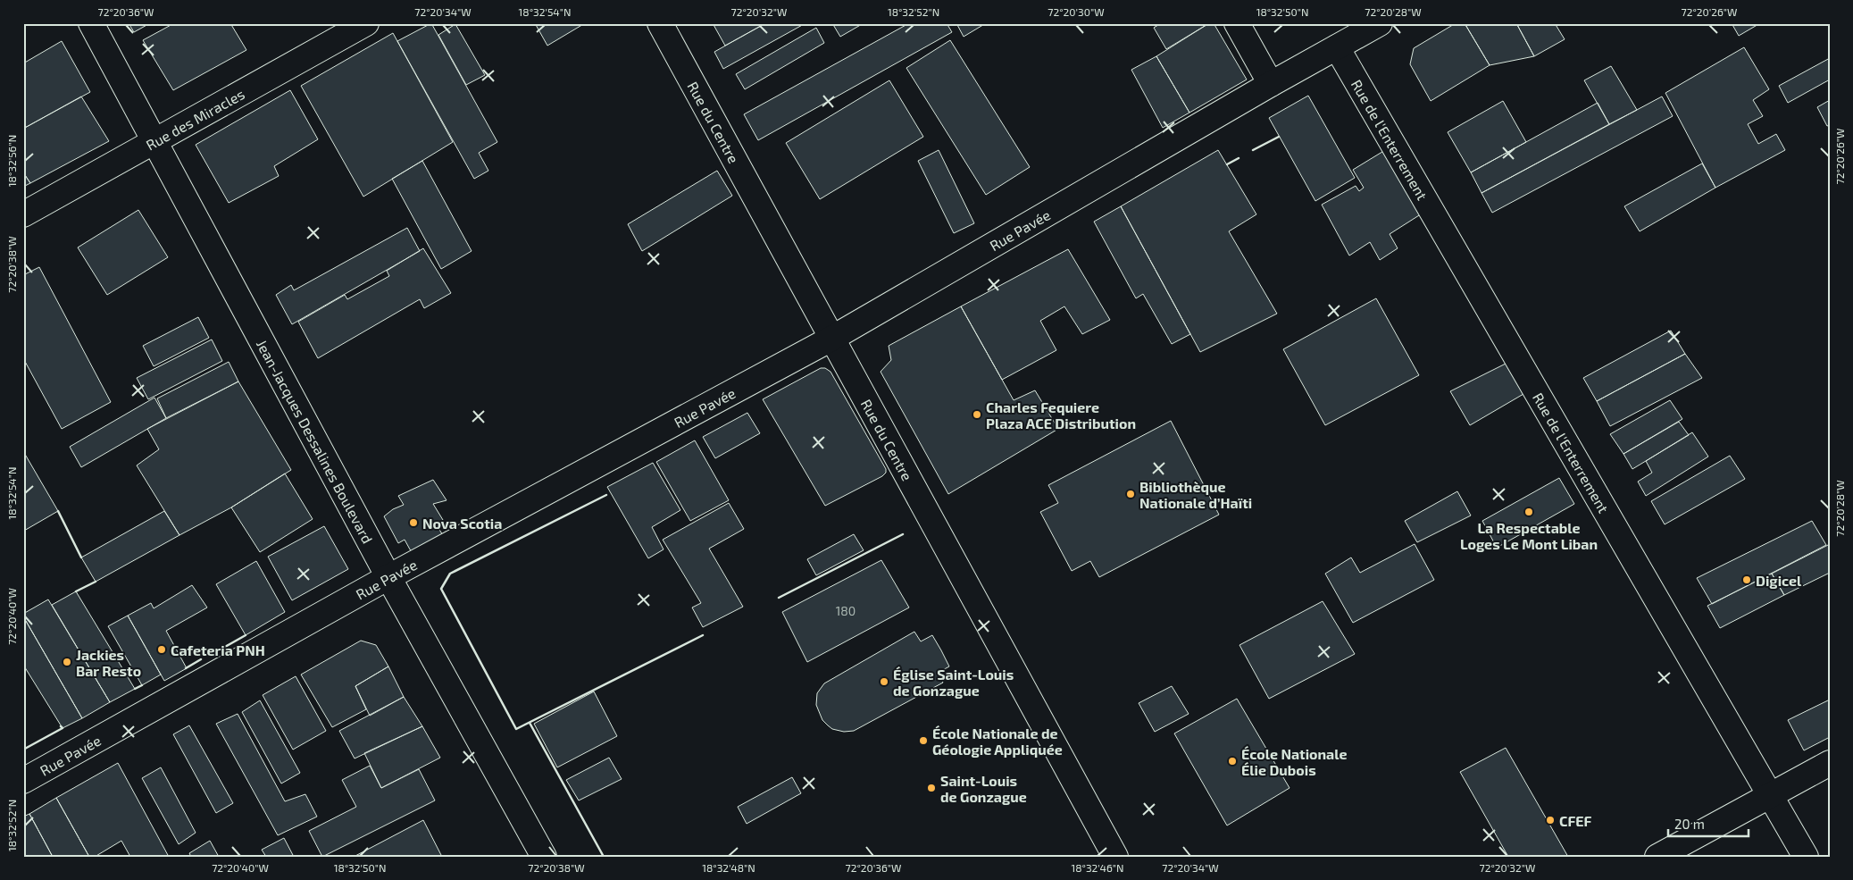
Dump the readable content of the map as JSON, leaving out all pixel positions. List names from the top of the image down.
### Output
{
  "streets": {
    "main road": [
      "Rue des Miracles",
      "Rue du Centre",
      "Rue de l'Enterrement",
      "Rue Pavée",
      "Jean-Jacques Dessalines Boulevard"
    ]
  },
  "crossings": [
    ["Rue des Miracles", "Jean-Jacques Dessalines Boulevard"],
    ["Rue du Centre", "Rue Pavée"],
    ["Rue de l'Enterrement", "Rue Pavée"],
    ["Rue Pavée", "Jean-Jacques Dessalines Boulevard"]
  ],
  "places": [
    "Charles Fequiere Plaza ACE Distribution",
    "Bibliothèque Nationale d’Haïti",
    "La Respectable Loges Le Mont Liban",
    "Nova Scotia",
    "Digicel",
    "Cafeteria PNH",
    "Jackies Bar Resto",
    "Église Saint-Louis de Gonzague",
    "École Nationale de Géologie Appliquée",
    "École Nationale Élie Dubois",
    "Saint-Louis de Gonzague",
    "CFEF"
  ],
  "house_numbers": ["180"],
  "scale_bar": "20 m",
  "coordinates": [
    "72°20'36\"W",
    "72°20'34\"W",
    "18°32'54\"N",
    "72°20'32\"W",
    "18°32'52\"N",
    "72°20'30\"W",
    "18°32'50\"N",
    "72°20'28\"W",
    "72°20'26\"W",
    "18°32'56\"N",
    "72°20'38\"W",
    "72°20'40\"W",
    "18°32'48\"N",
    "18°32'46\"N"
  ]
}
